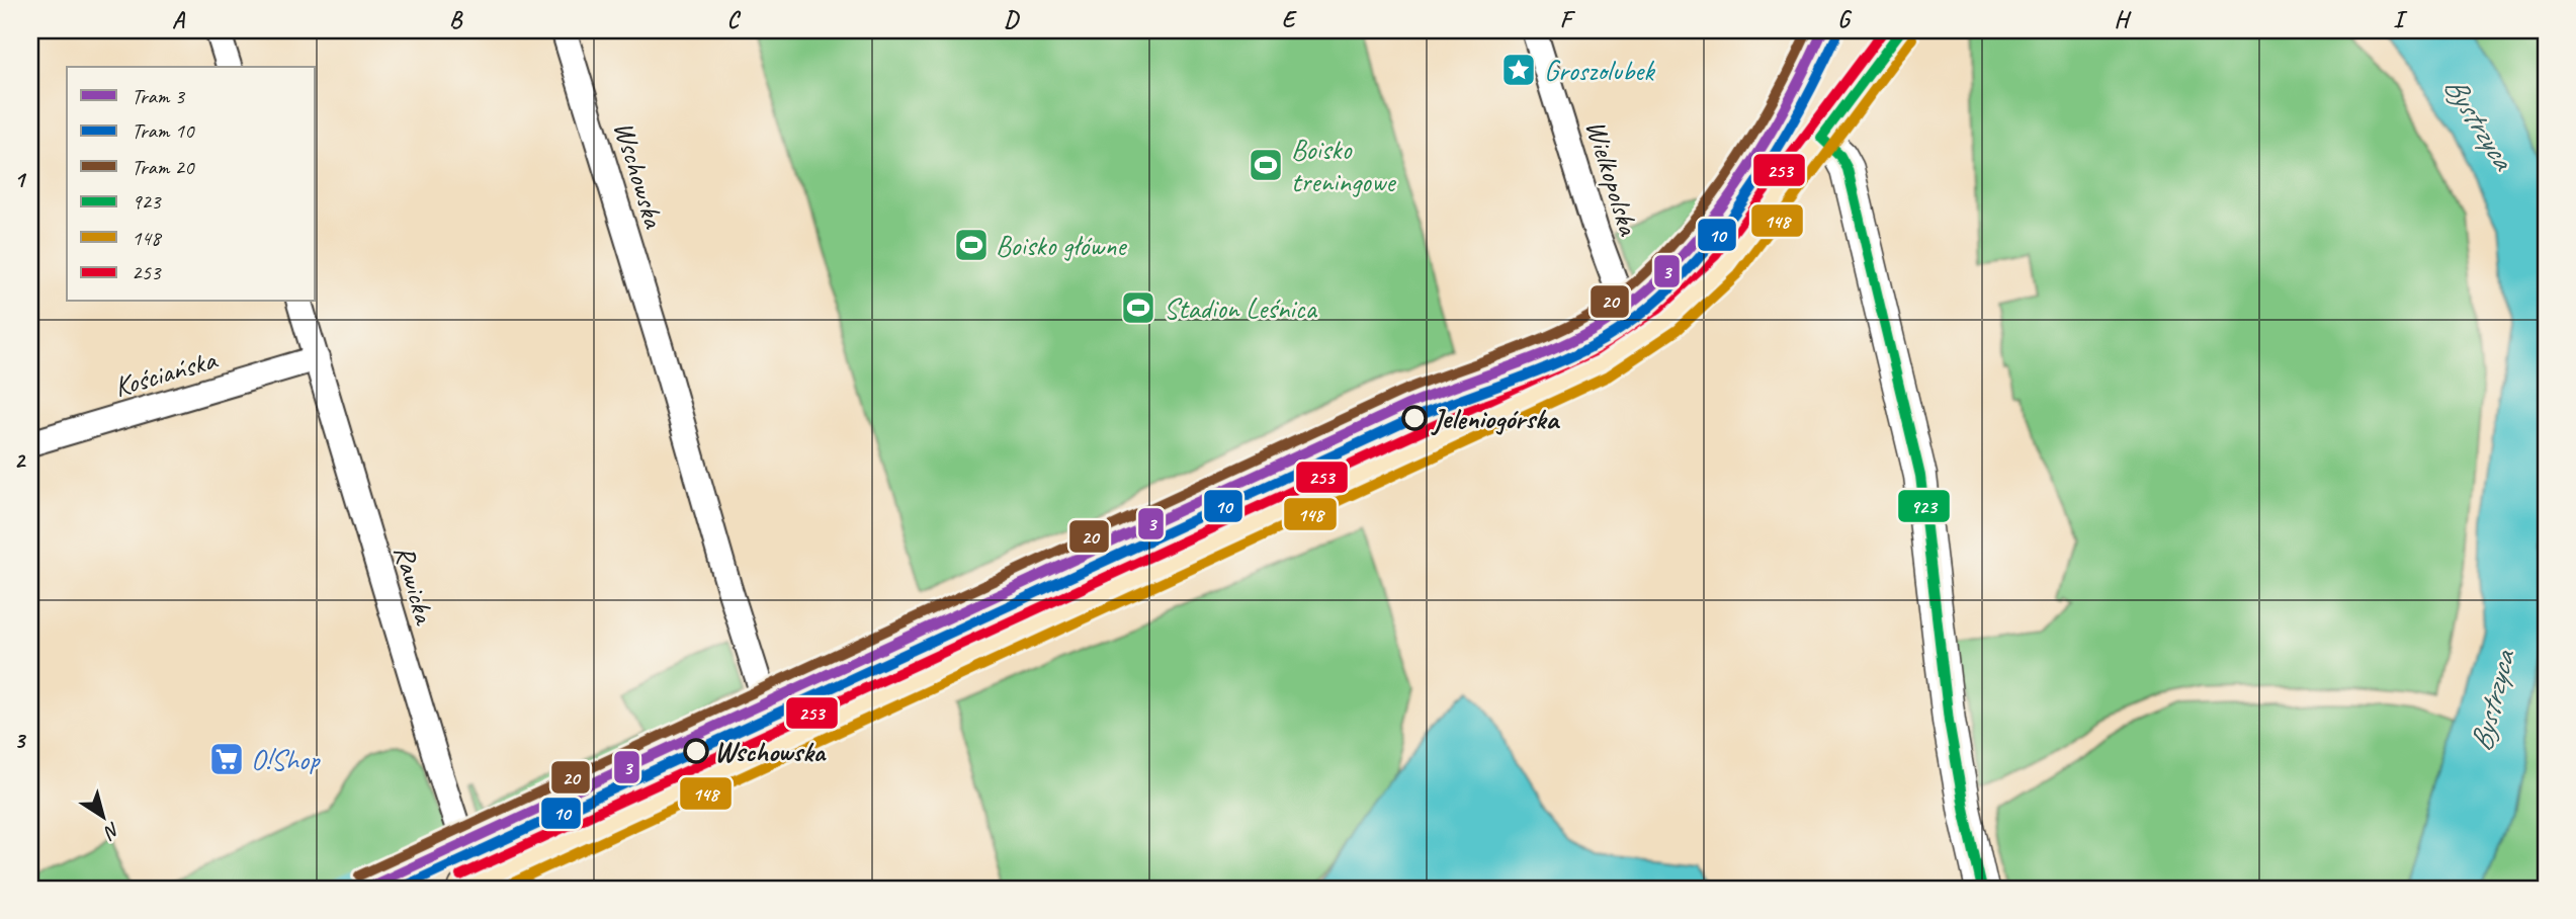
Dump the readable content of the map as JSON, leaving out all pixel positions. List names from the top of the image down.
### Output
{
  "streets": {
    "street": [
      "Wschowska",
      "Wielkopolska",
      "Kościańska",
      "Rawicka"
    ]
  },
  "crossings": [
    ["Kościańska", "Rawicka"]
  ],
  "water": ["Bystrzyca"],
  "places": {
    "place": ["Groszolubek"],
    "sports": ["Boisko treningowe", "Boisko główne", "Stadion Leśnica"],
    "other": ["Jeleniogórska", "Wschowska"],
    "supermarket": ["O!Shop"]
  },
  "lines": [
    "tram line 3",
    "tram line 20",
    "transit line 923",
    "transit line 253",
    "tram line 10",
    "transit line 148"
  ],
  "legend": [
    "Tram 3",
    "Tram 10",
    "Tram 20",
    "923",
    "148",
    "253"
  ],
  "north": "bottom right",
  "grid": {
    "columns": [
      "A",
      "B",
      "C",
      "D",
      "E",
      "F",
      "G",
      "H",
      "I"
    ],
    "rows": ["1", "2", "3"]
  }
}
